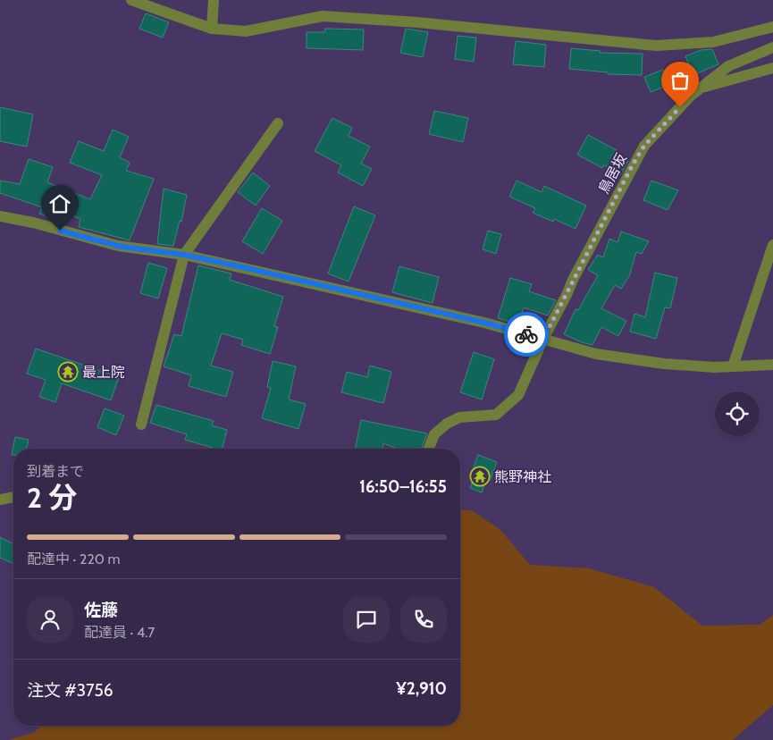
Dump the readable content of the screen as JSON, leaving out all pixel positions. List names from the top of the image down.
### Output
{
  "streets": {
    "lane": ["鳥居坂"]
  },
  "places": {
    "temple": ["最上院", "熊野神社"]
  },
  "page": {
    "heading": ["2 分", "到着まで", "16:50–16:55"],
    "panel": [
      "佐藤",
      "配達員 · 4.7",
      "注文 #3756",
      "¥2,910"
    ],
    "bar": "配達中 · 220 m"
  }
}
